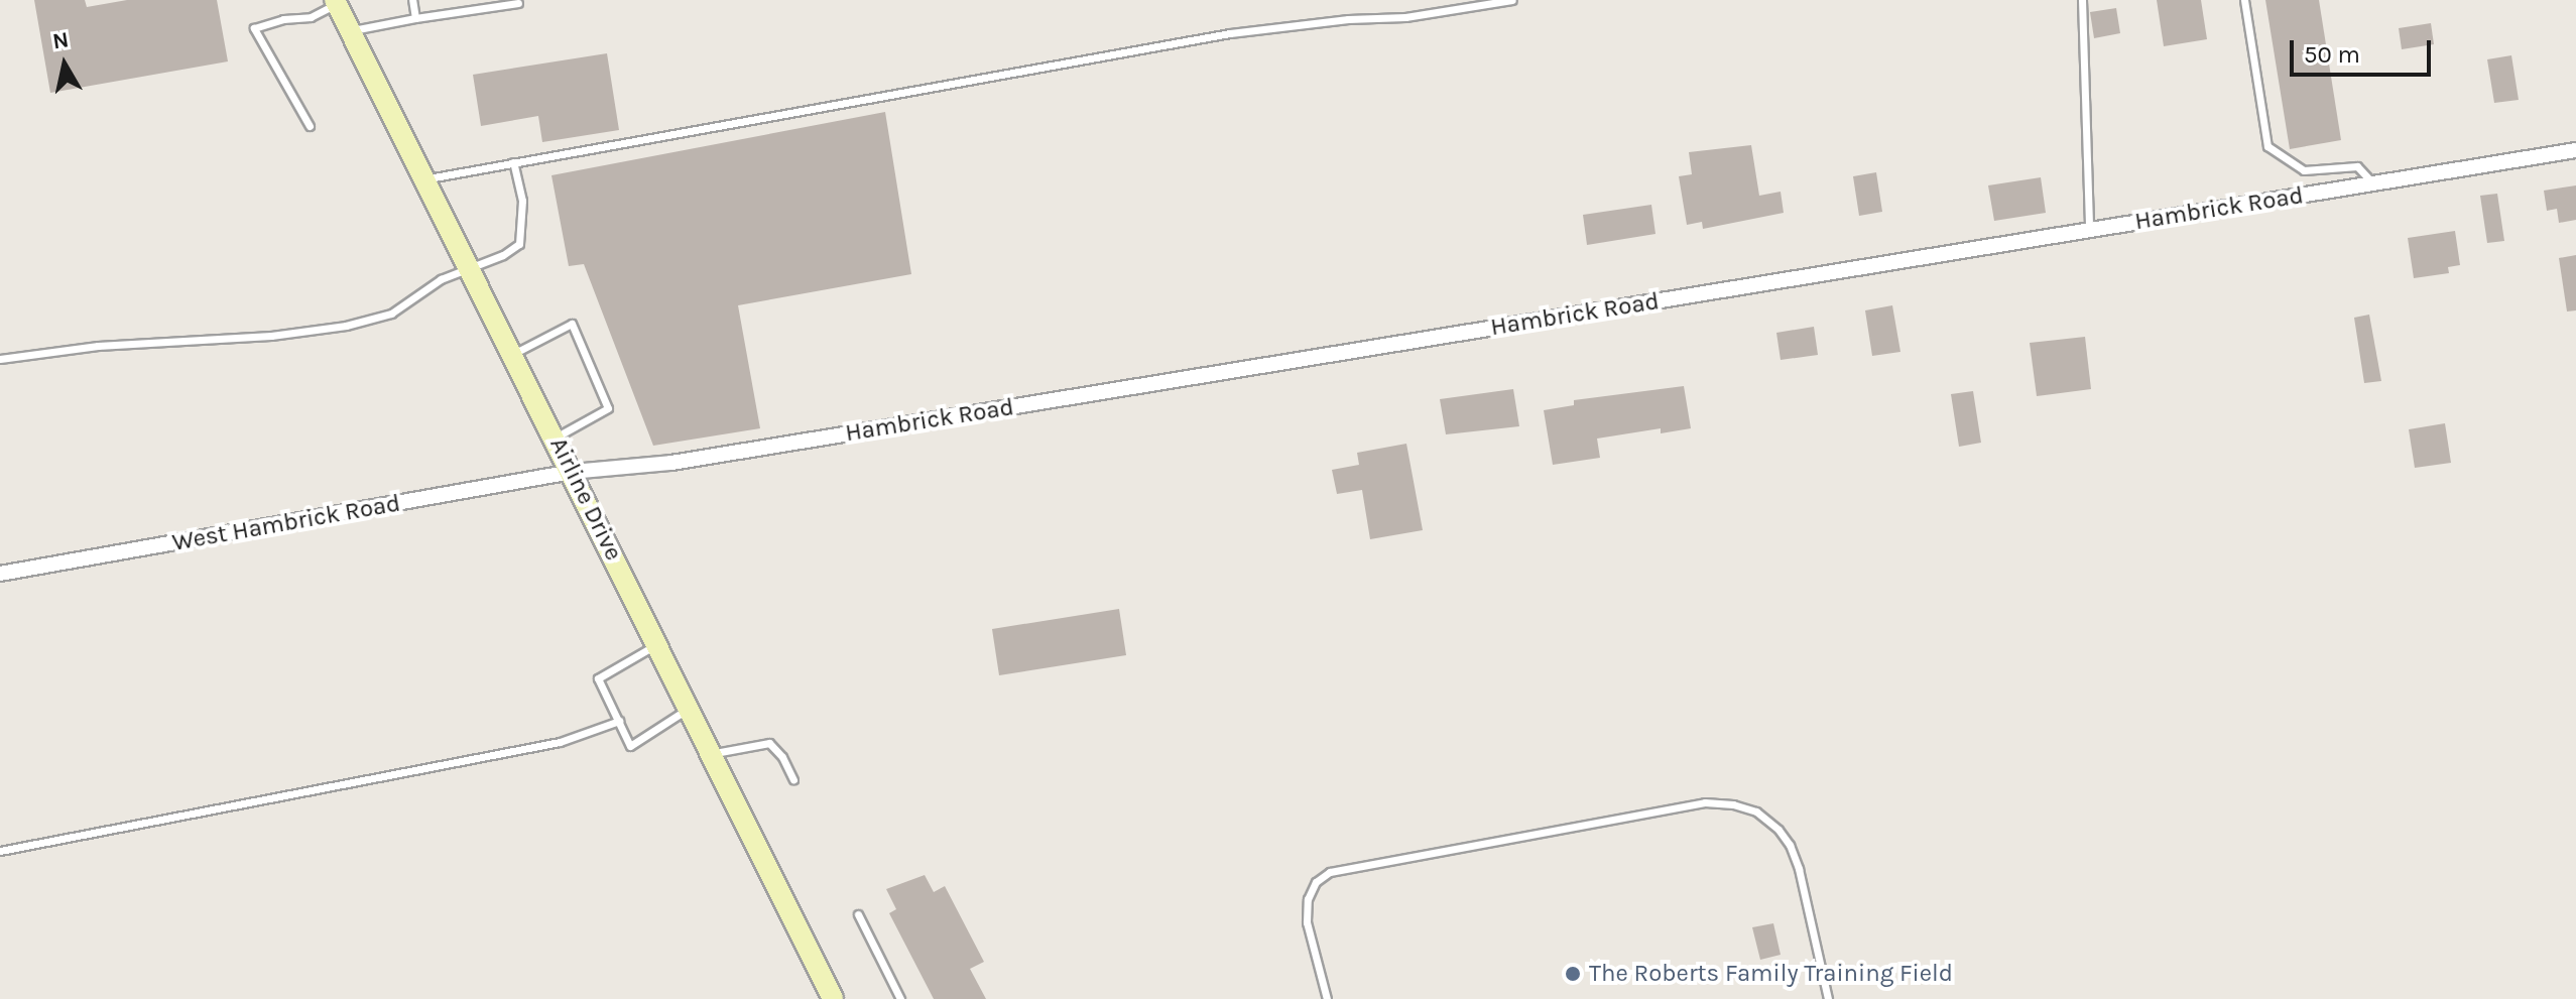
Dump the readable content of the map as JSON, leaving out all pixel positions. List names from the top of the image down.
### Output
{
  "streets": {
    "main road": ["Airline Drive"],
    "street": ["Hambrick Road", "West Hambrick Road"]
  },
  "crossings": [
    ["Hambrick Road", "Airline Drive"],
    ["Hambrick Road", "West Hambrick Road"],
    ["Airline Drive", "West Hambrick Road"]
  ],
  "places": ["The Roberts Family Training Field"],
  "scale_bar": "50 m",
  "north": "top"
}
